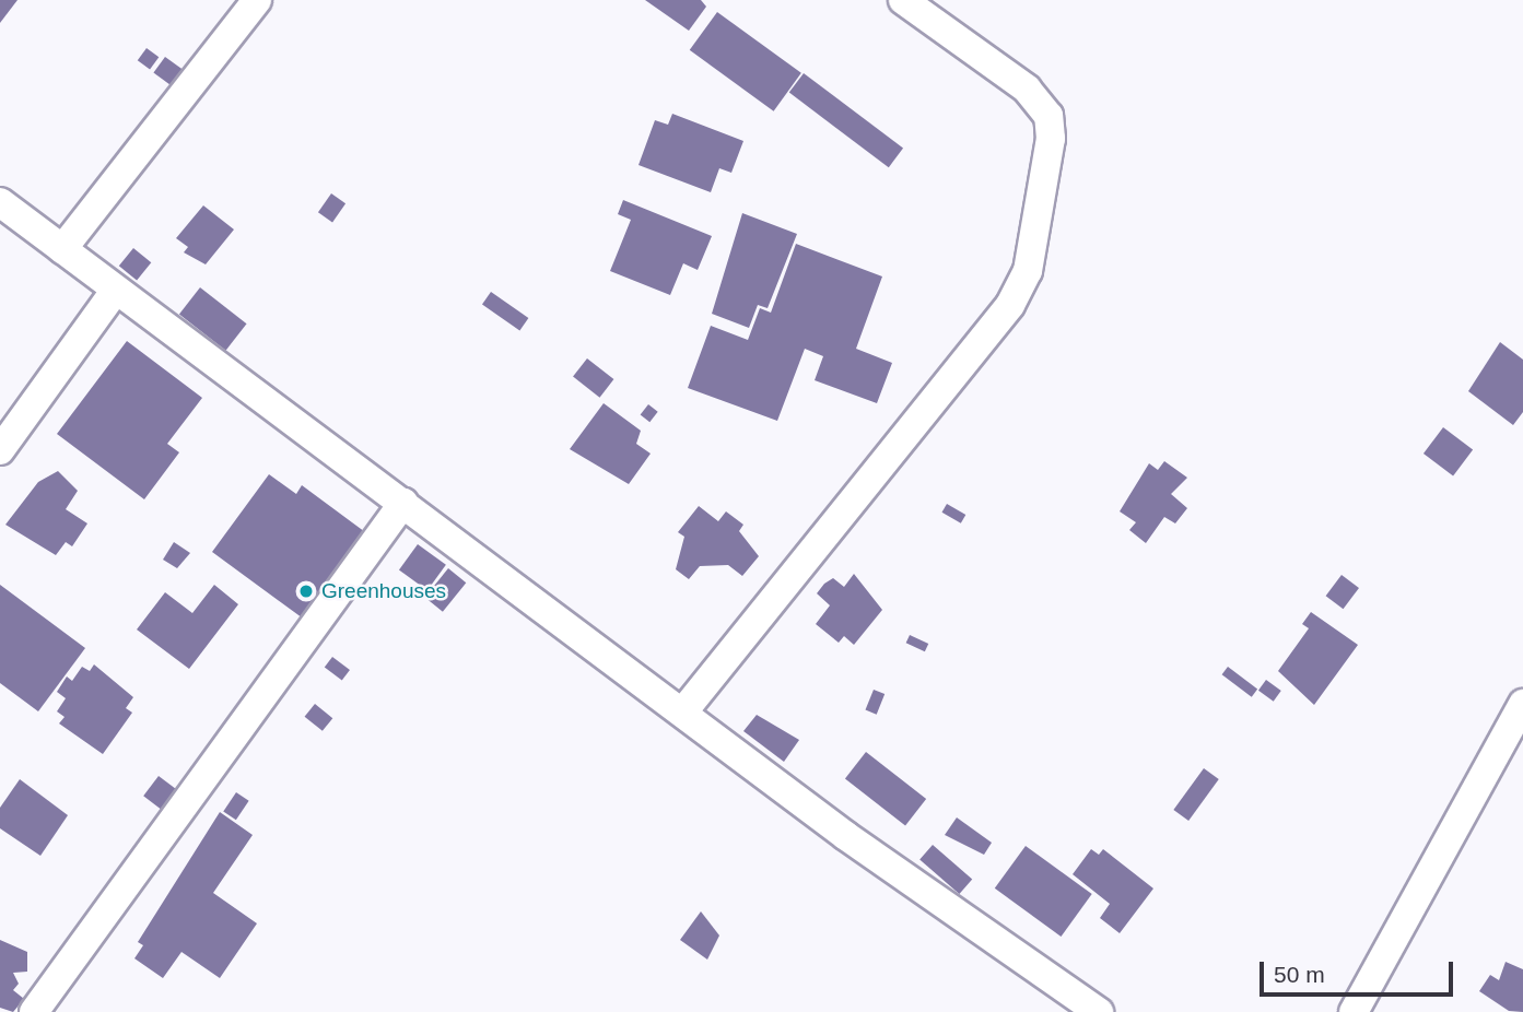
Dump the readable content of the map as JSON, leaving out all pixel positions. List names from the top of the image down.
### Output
{
  "places": ["Greenhouses"],
  "scale_bar": "50 m"
}
